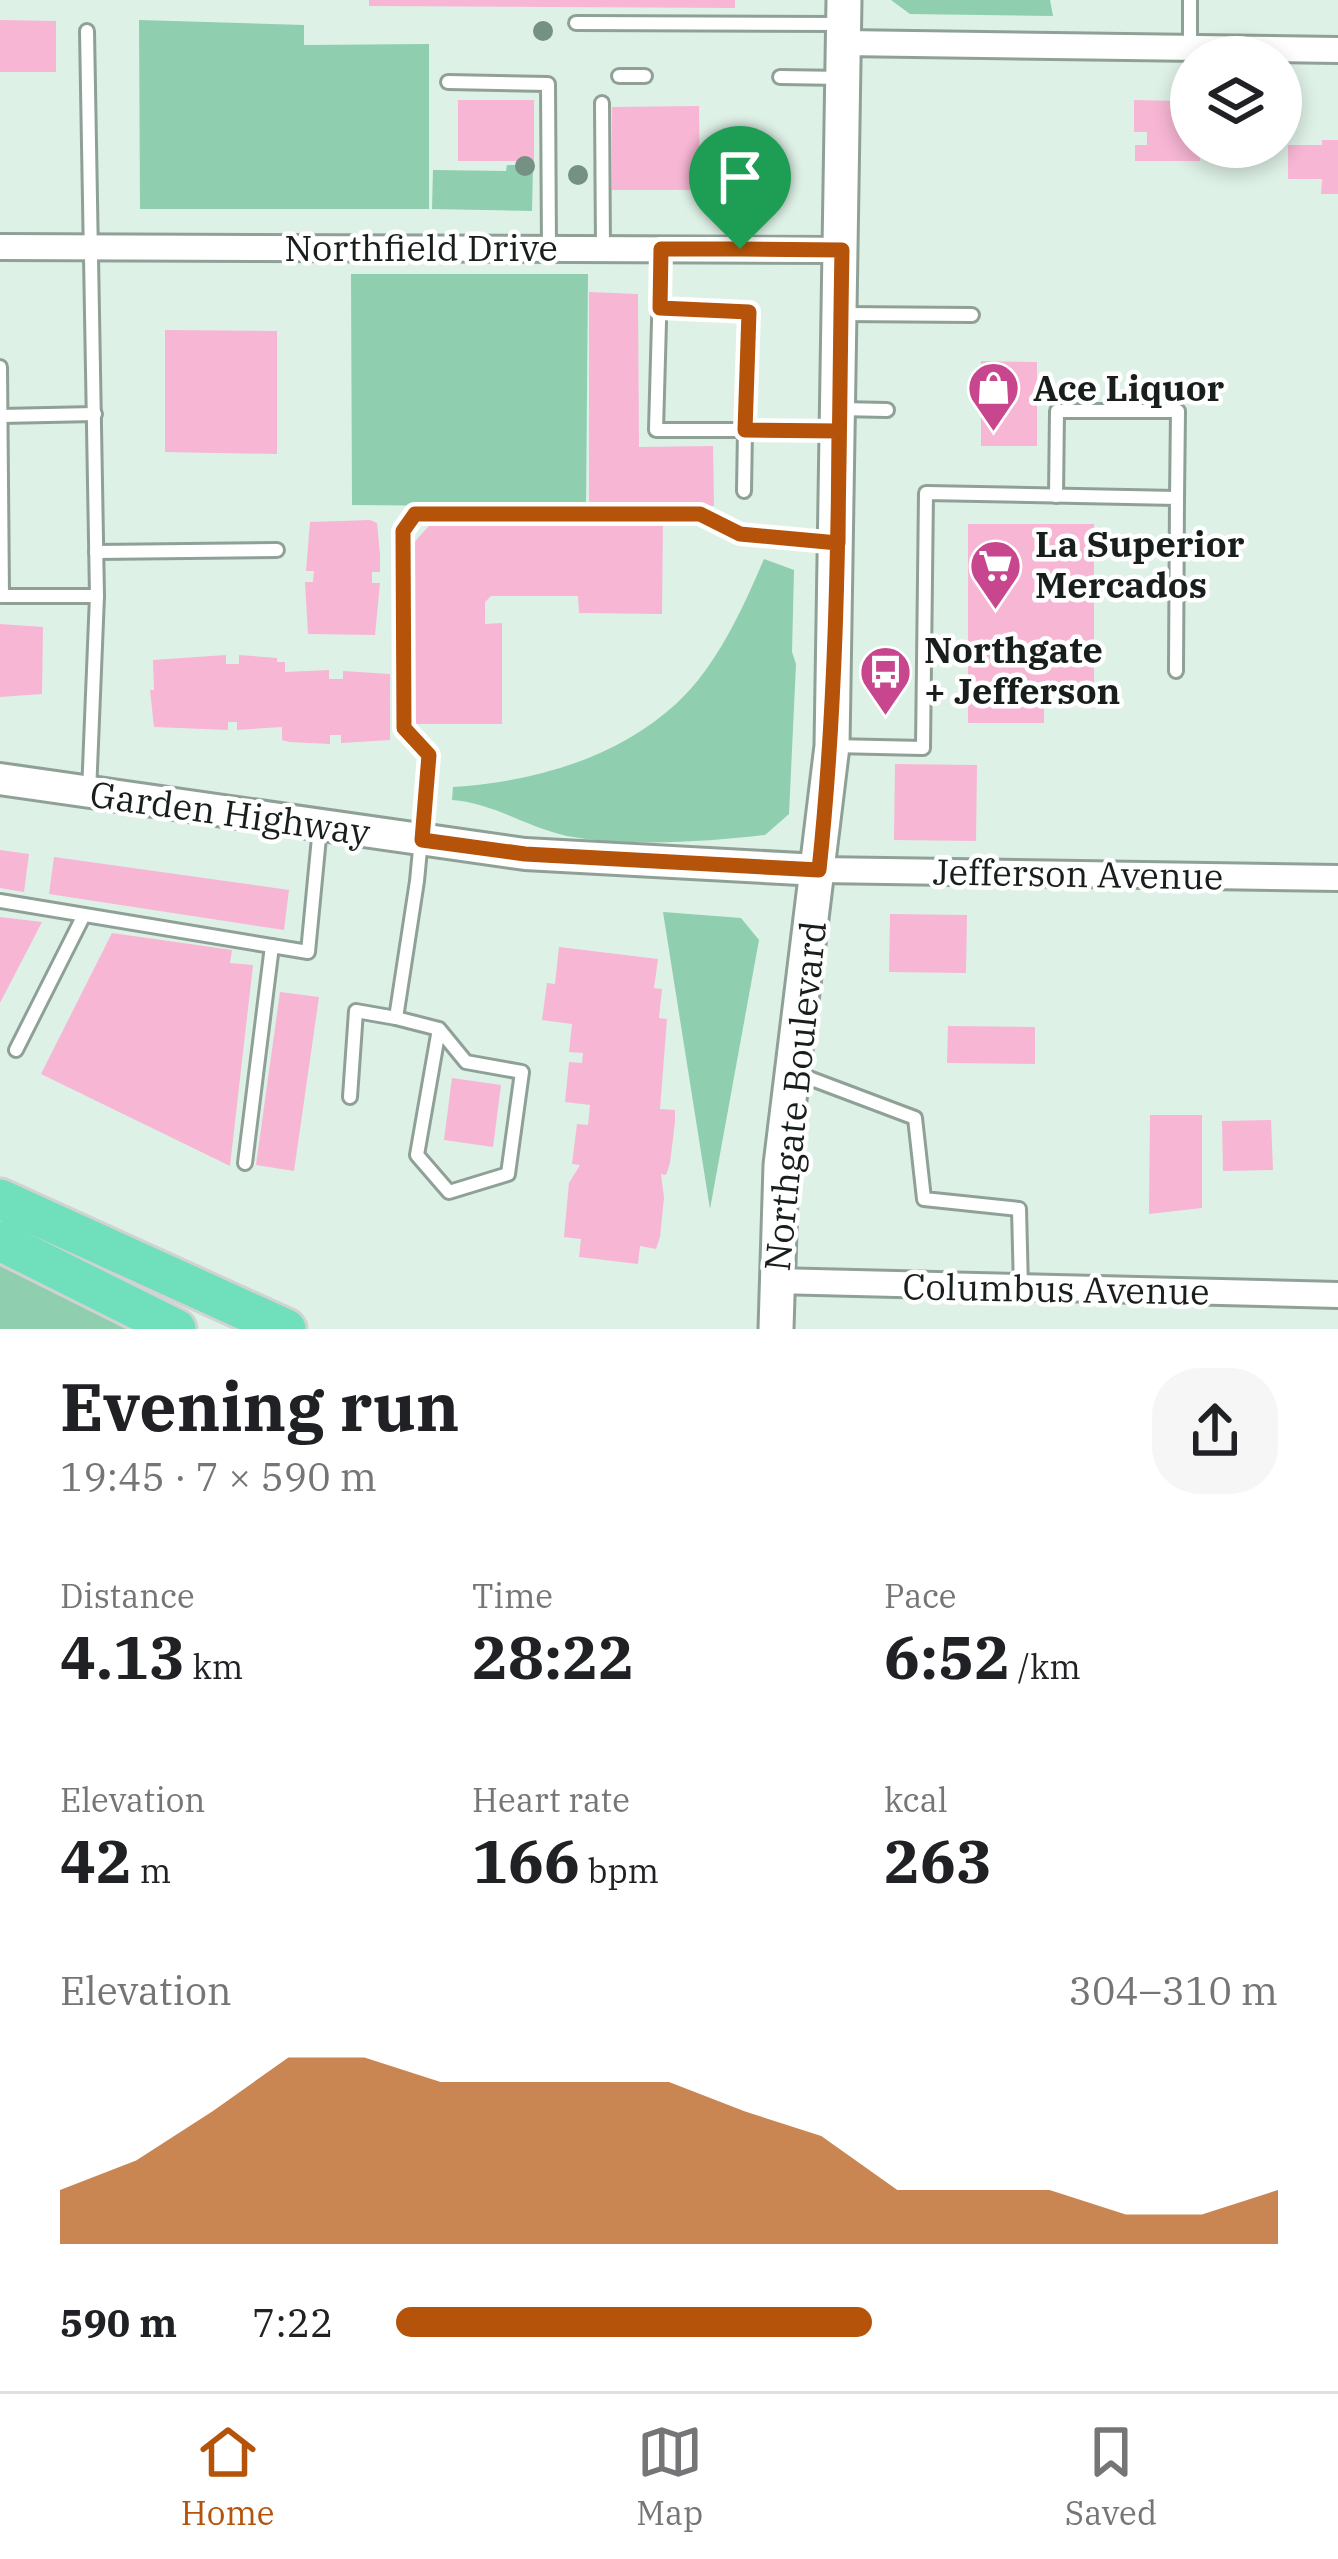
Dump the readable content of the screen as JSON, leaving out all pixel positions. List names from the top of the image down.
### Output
{
  "streets": {
    "main road": ["Northgate Boulevard"],
    "street": [
      "Northfield Drive",
      "Garden Highway",
      "Jefferson Avenue",
      "Columbus Avenue"
    ]
  },
  "crossings": [
    ["Northfield Drive", "Northgate Boulevard"],
    ["Garden Highway", "Jefferson Avenue"],
    ["Garden Highway", "Northgate Boulevard"],
    ["Jefferson Avenue", "Northgate Boulevard"],
    ["Northgate Boulevard", "Columbus Avenue"]
  ],
  "places": {
    "shop": ["Ace Liquor"],
    "supermarket": ["La Superior Mercados"],
    "bus stop": ["Northgate + Jefferson"]
  },
  "page": {
    "heading": ["Evening run", "19:45 · 7 × 590 m"],
    "stats": [
      ["Distance", "4.13 km"],
      ["Time", "28:22"],
      ["Pace", "6:52 /km"],
      ["Elevation", "42 m"],
      ["Heart rate", "166 bpm"],
      ["kcal", "263"]
    ],
    "chart": ["Elevation", "304–310 m"],
    "list": [
      {
        "name": "590 m",
        "note": "7:22"
      }
    ],
    "tabs": ["Home", "Map", "Saved"]
  }
}
